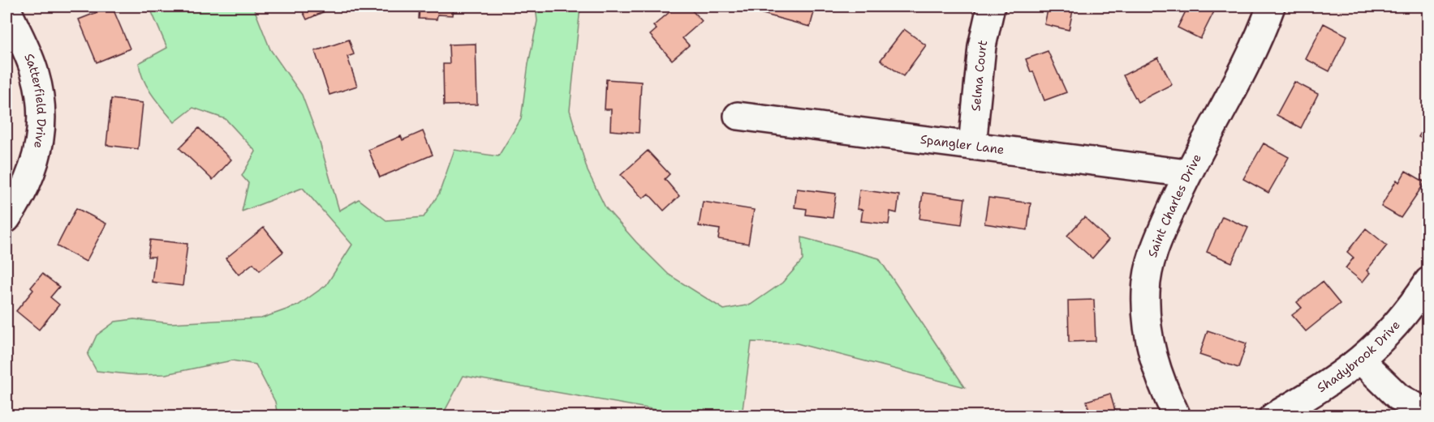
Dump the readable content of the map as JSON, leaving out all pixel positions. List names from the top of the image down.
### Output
{
  "streets": {
    "street": [
      "Selma Court",
      "Satterfield Drive",
      "Spangler Lane",
      "Saint Charles Drive",
      "Shadybrook Drive"
    ]
  },
  "crossings": [
    ["Selma Court", "Spangler Lane"],
    ["Spangler Lane", "Saint Charles Drive"]
  ]
}
